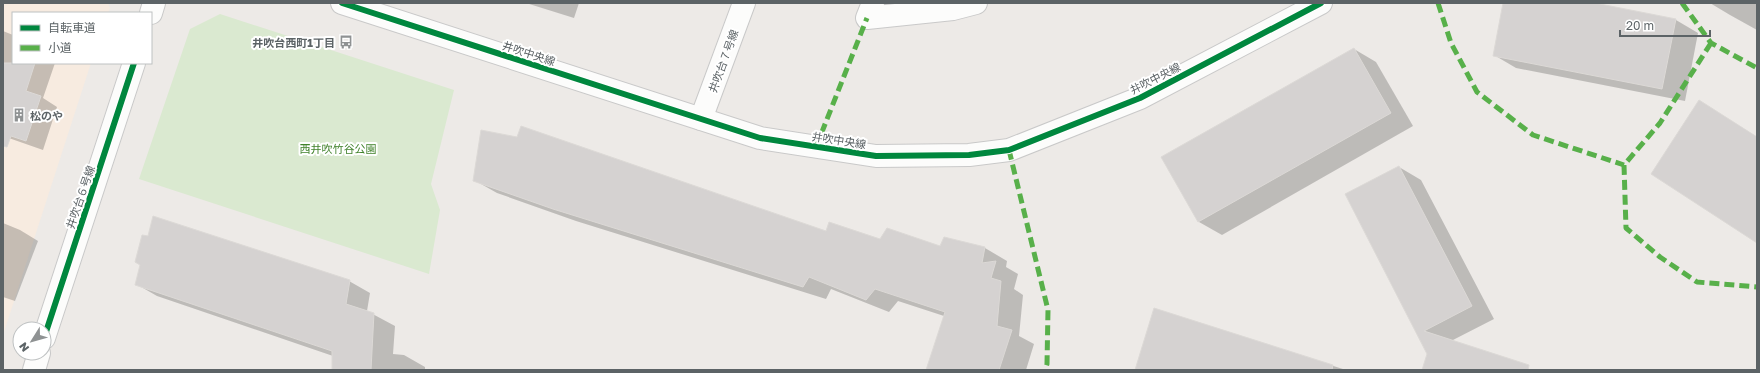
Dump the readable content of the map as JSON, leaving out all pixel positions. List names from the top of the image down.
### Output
{
  "streets": {
    "street": ["井吹中央線", "井吹台７号線", "井吹台６号線"]
  },
  "crossings": [
    ["井吹中央線", "井吹台７号線"]
  ],
  "parks": ["西井吹竹谷公園"],
  "places": {
    "bus stop": ["井吹台西町1丁目"],
    "building": ["松のや"]
  },
  "legend": ["自転車道", "小道"],
  "scale_bar": "20 m",
  "north": "bottom left"
}
